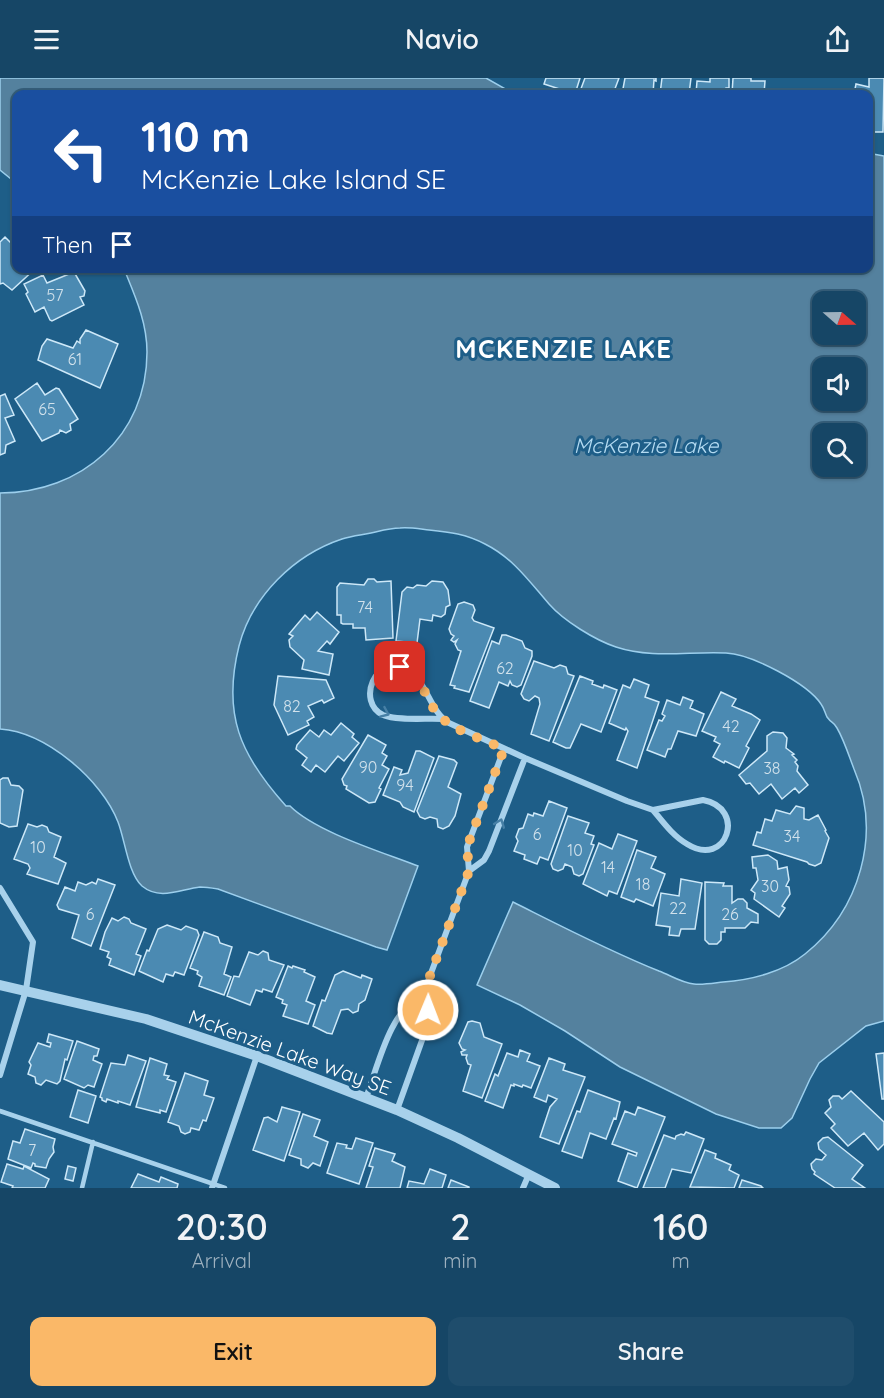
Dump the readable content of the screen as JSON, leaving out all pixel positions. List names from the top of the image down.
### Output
{
  "streets": {
    "street": ["McKenzie Lake Way SE"]
  },
  "districts": ["MCKENZIE LAKE"],
  "water": ["McKenzie Lake"],
  "house_numbers": [
    "57",
    "61",
    "65",
    "74",
    "62",
    "82",
    "42",
    "90",
    "38",
    "94",
    "6",
    "34",
    "10",
    "10",
    "14",
    "18",
    "30",
    "22",
    "6",
    "26",
    "7"
  ],
  "north": "right",
  "page": {
    "header": "Navio",
    "turn": ["110 m", "McKenzie Lake Island SE"],
    "then": "Then",
    "eta": [
      "20:30",
      "Arrival",
      "2",
      "min",
      "160",
      "m"
    ],
    "buttons": ["Exit", "Share"]
  }
}
